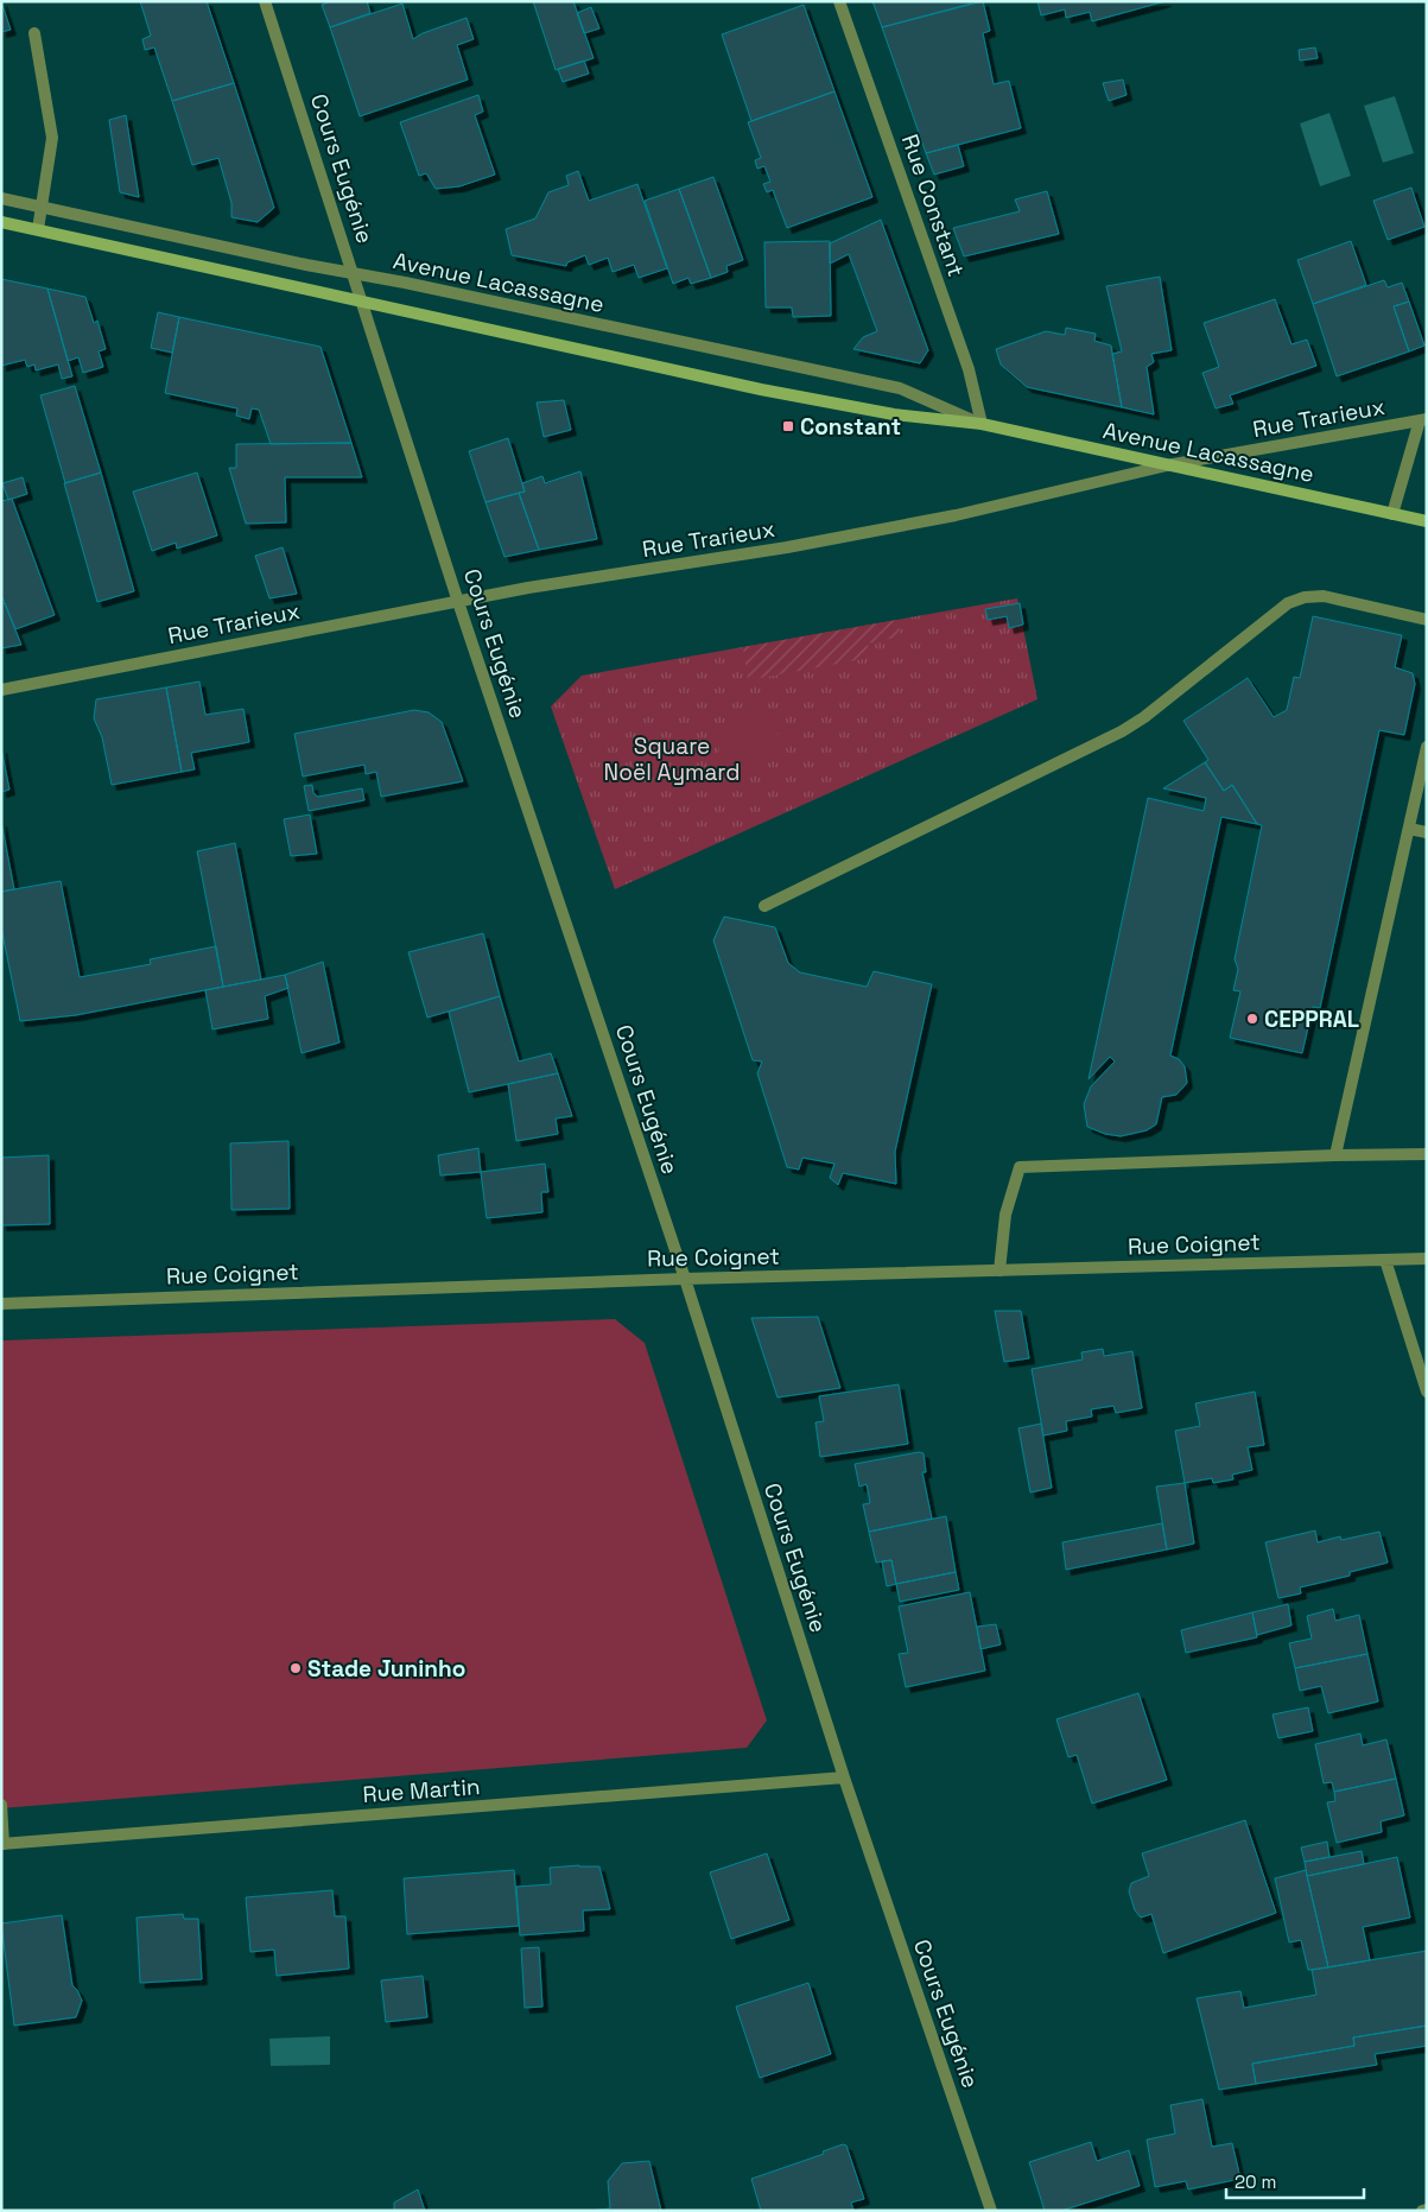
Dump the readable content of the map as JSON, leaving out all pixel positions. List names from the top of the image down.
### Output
{
  "streets": {
    "main road": ["Avenue Lacassagne"],
    "street": [
      "Cours Eugénie",
      "Rue Constant",
      "Rue Trarieux",
      "Rue Coignet",
      "Rue Martin"
    ]
  },
  "crossings": [
    ["Cours Eugénie", "Avenue Lacassagne"],
    ["Cours Eugénie", "Rue Trarieux"],
    ["Cours Eugénie", "Rue Coignet"],
    ["Cours Eugénie", "Rue Martin"],
    ["Rue Constant", "Avenue Lacassagne"],
    ["Avenue Lacassagne", "Rue Trarieux"]
  ],
  "parks": ["Square Noël Aymard"],
  "places": {
    "transit": ["Constant"],
    "other": ["CEPPRAL", "Stade Juninho"]
  },
  "scale_bar": "20 m"
}
